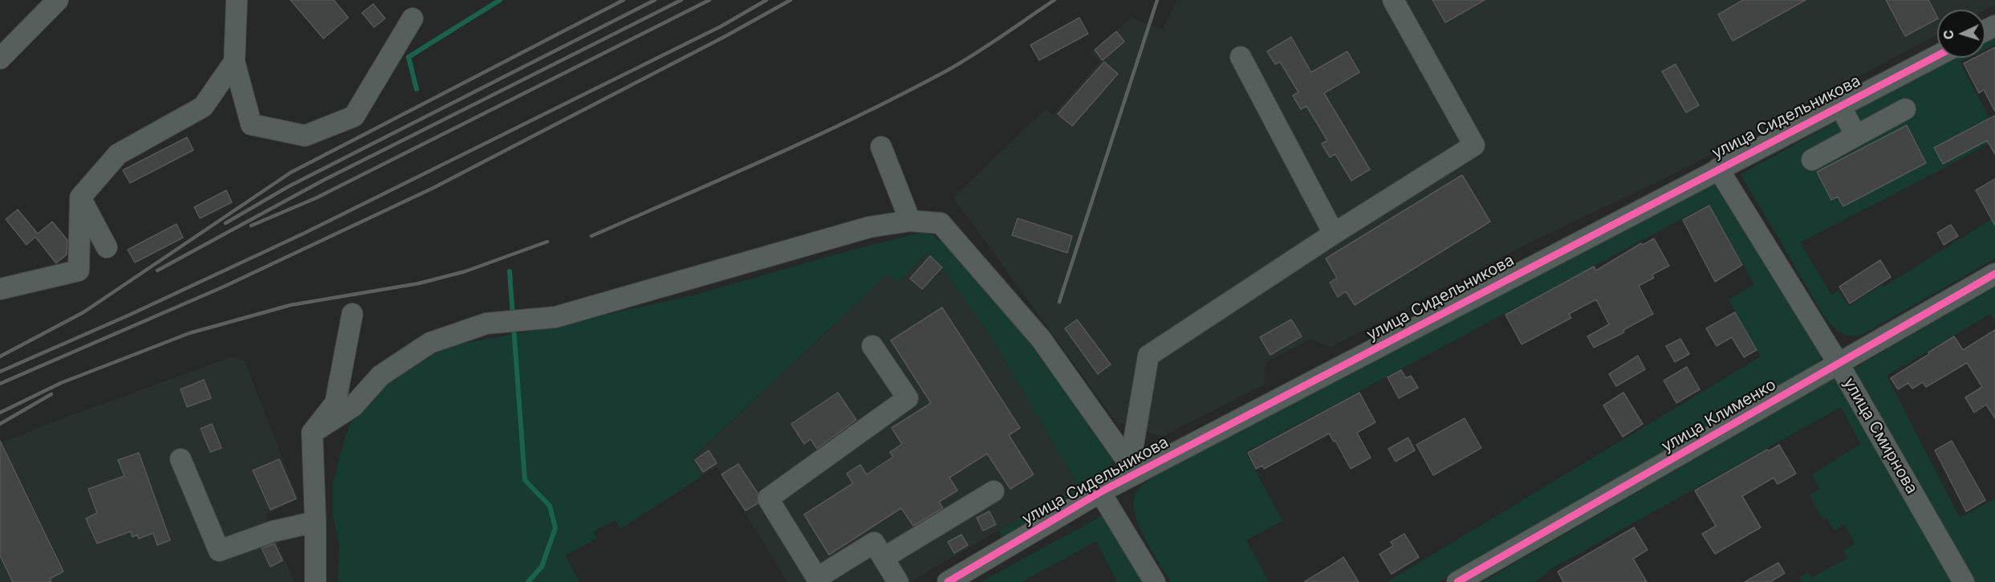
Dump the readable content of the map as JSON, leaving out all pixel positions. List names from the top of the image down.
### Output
{
  "streets": {
    "street": ["улица Сидельникова", "улица Клименко", "улица Смирнова"]
  },
  "crossings": [
    ["улица Сидельникова", "улица Смирнова"],
    ["улица Клименко", "улица Смирнова"]
  ],
  "north": "left"
}
